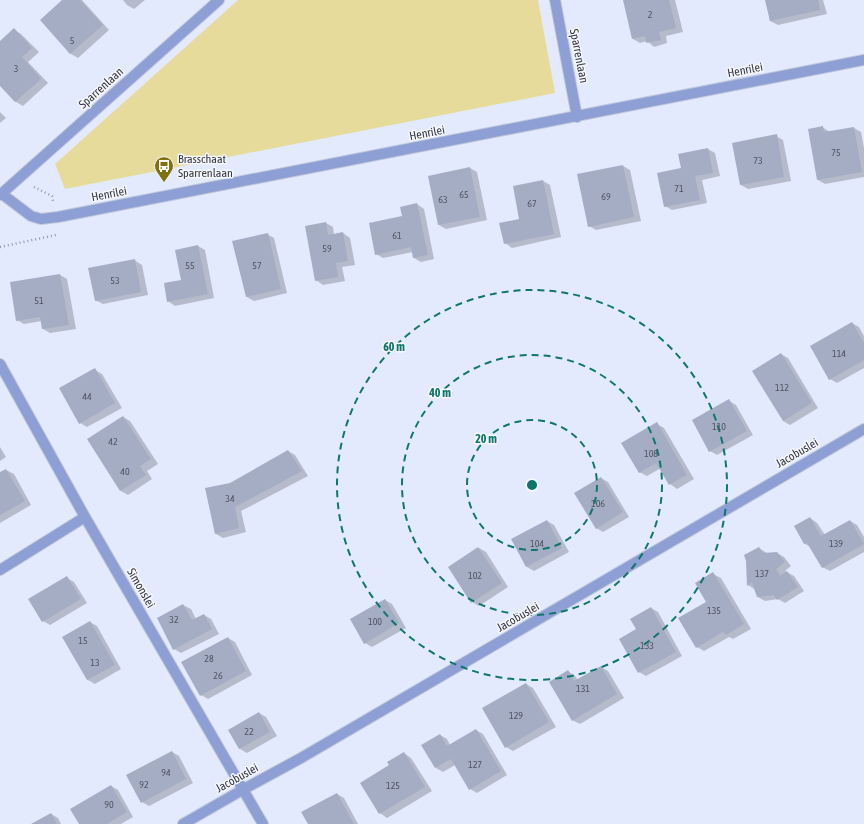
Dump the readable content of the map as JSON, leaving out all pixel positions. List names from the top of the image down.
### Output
{
  "streets": {
    "street": [
      "Sparrenlaan",
      "Henrilei",
      "Jacobuslei",
      "Simonslei"
    ]
  },
  "crossings": [
    ["Sparrenlaan", "Henrilei"],
    ["Jacobuslei", "Simonslei"]
  ],
  "places": {
    "bus stop": ["Brasschaat Sparrenlaan"]
  },
  "house_numbers": [
    "2",
    "5",
    "3",
    "75",
    "73",
    "71",
    "65",
    "69",
    "63",
    "67",
    "61",
    "59",
    "55",
    "57",
    "53",
    "51",
    "114",
    "112",
    "44",
    "110",
    "42",
    "108",
    "40",
    "34",
    "106",
    "104",
    "139",
    "137",
    "102",
    "135",
    "32",
    "100",
    "15",
    "133",
    "28",
    "13",
    "26",
    "131",
    "129",
    "22",
    "127",
    "94",
    "92",
    "125",
    "90"
  ],
  "rings": ["60 m", "40 m", "20 m"]
}
